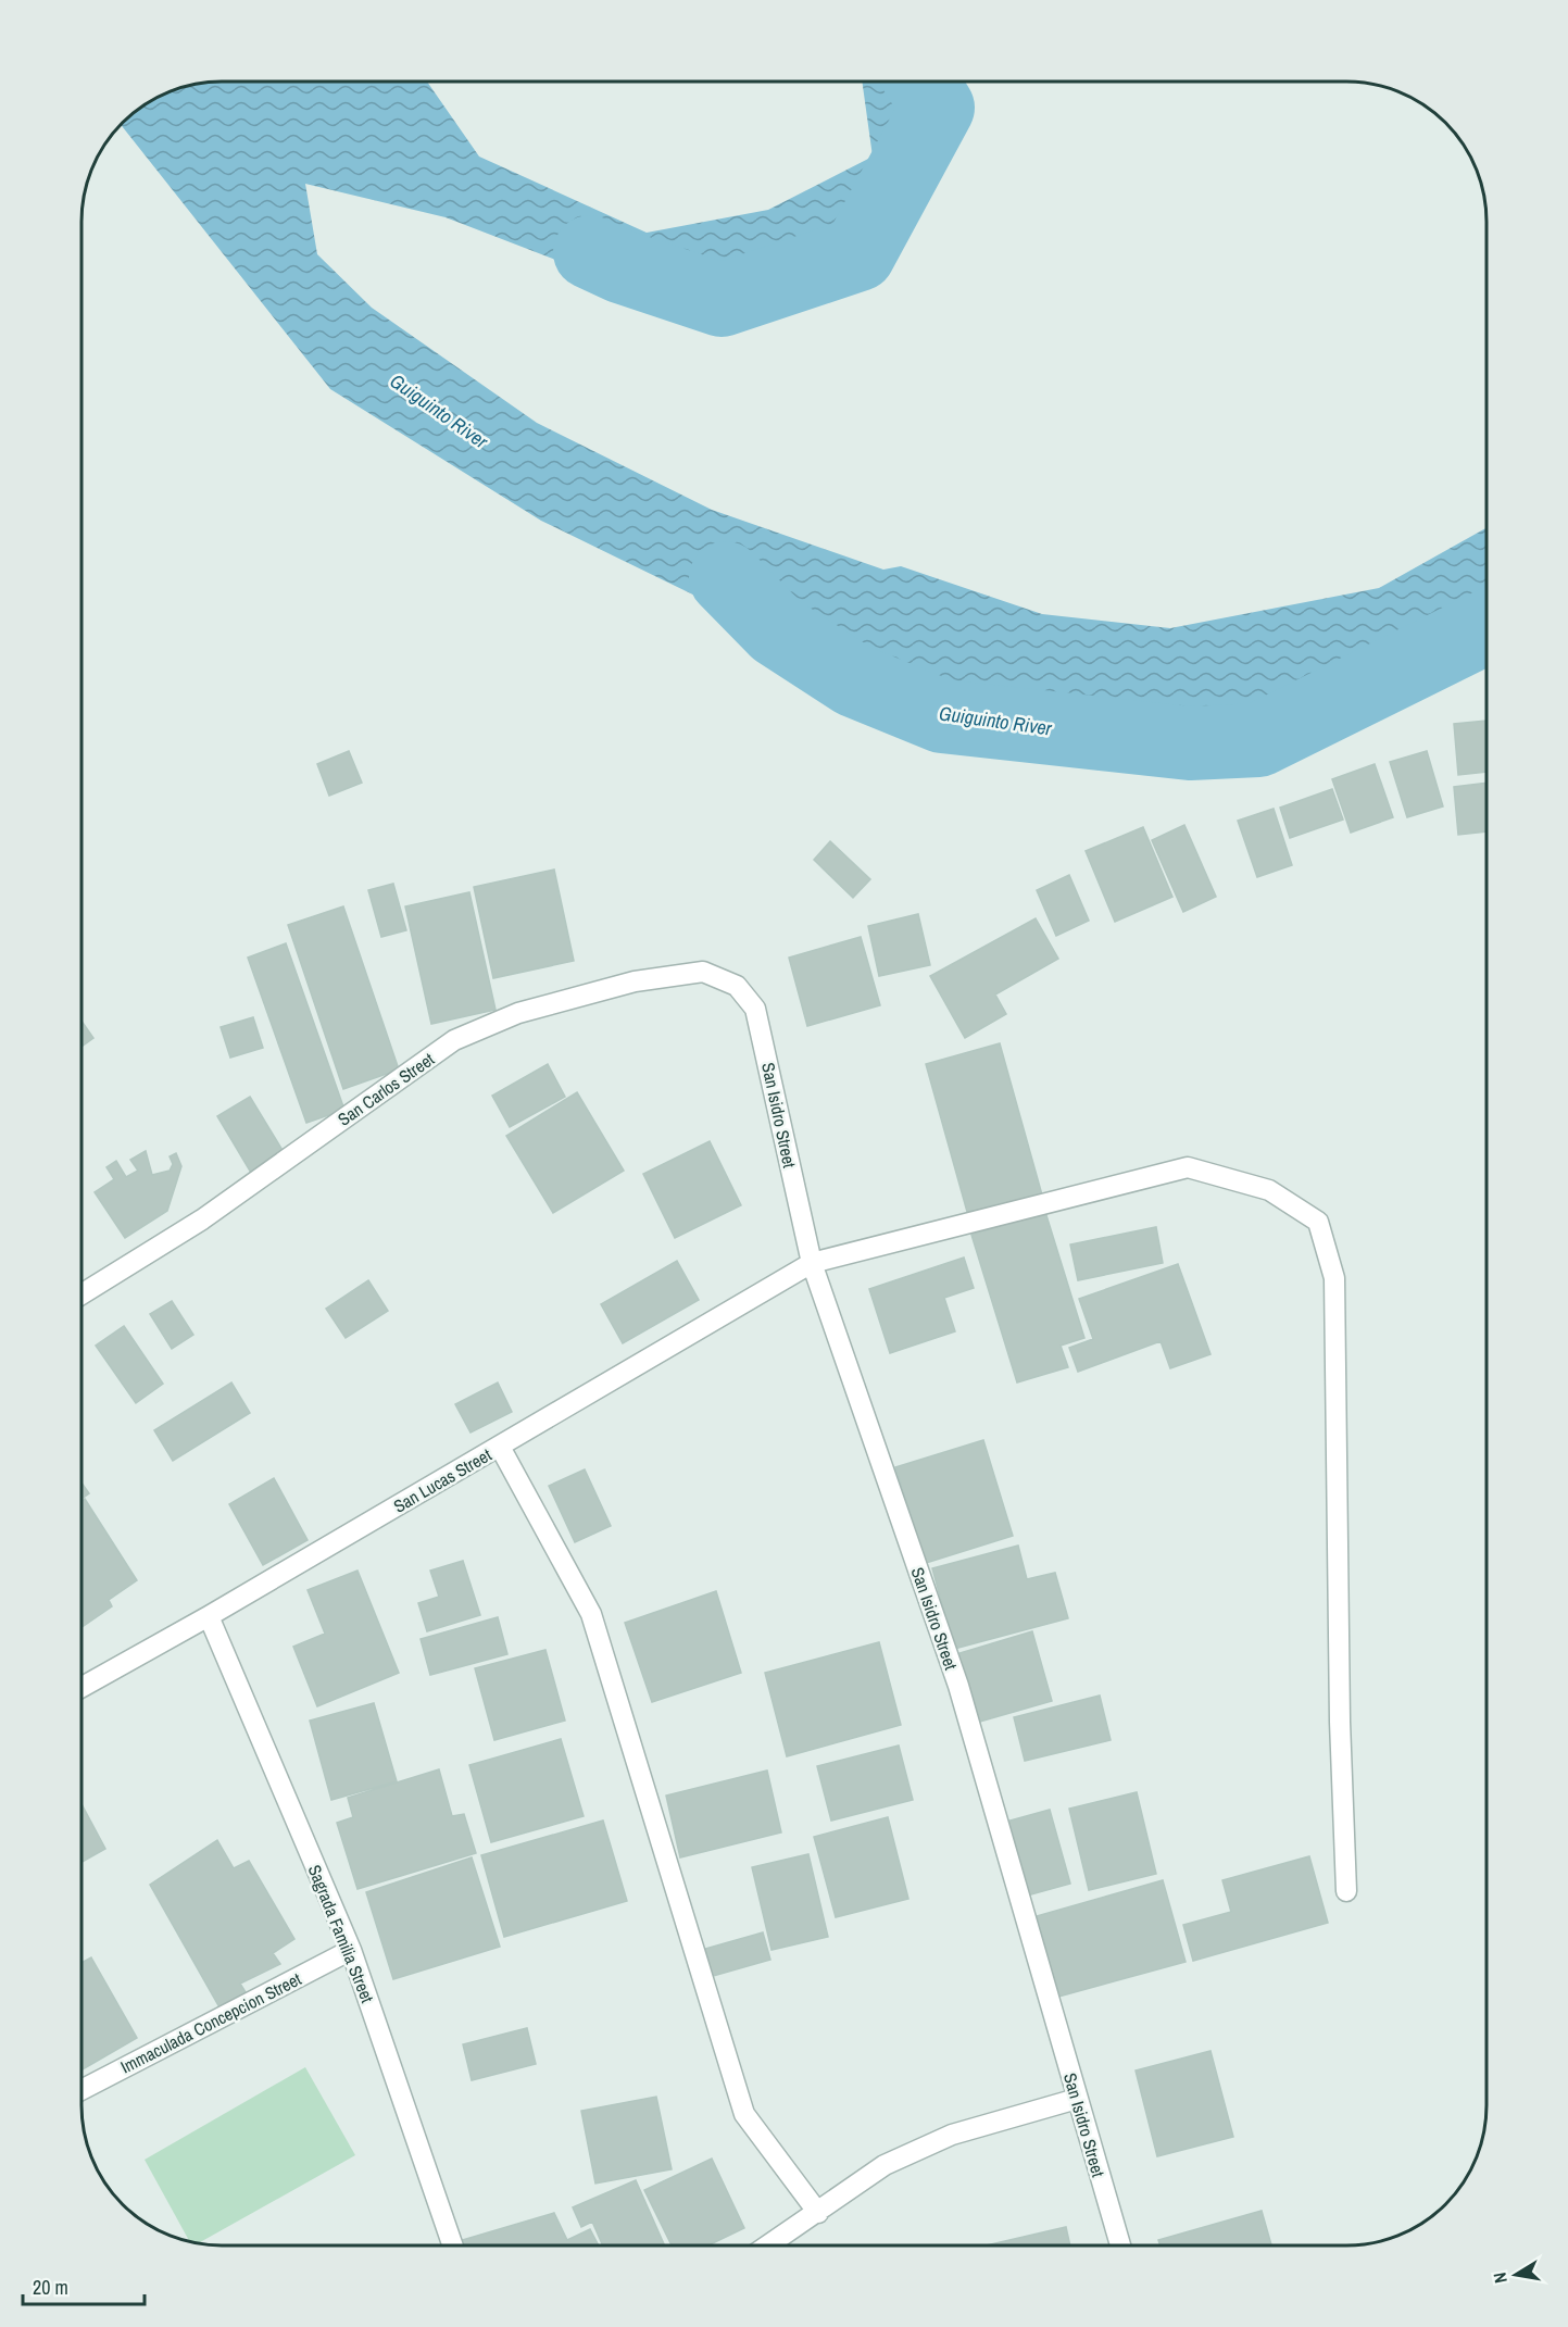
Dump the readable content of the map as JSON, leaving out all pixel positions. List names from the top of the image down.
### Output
{
  "streets": {
    "street": [
      "San Carlos Street",
      "San Isidro Street",
      "San Lucas Street",
      "Sagrada Familia Street",
      "Immaculada Concepcion Street"
    ]
  },
  "crossings": [
    ["San Carlos Street", "San Isidro Street"],
    ["San Isidro Street", "San Lucas Street"],
    ["San Lucas Street", "Sagrada Familia Street"],
    ["Sagrada Familia Street", "Immaculada Concepcion Street"]
  ],
  "water": ["Guiguinto River"],
  "scale_bar": "20 m",
  "north": "left"
}
